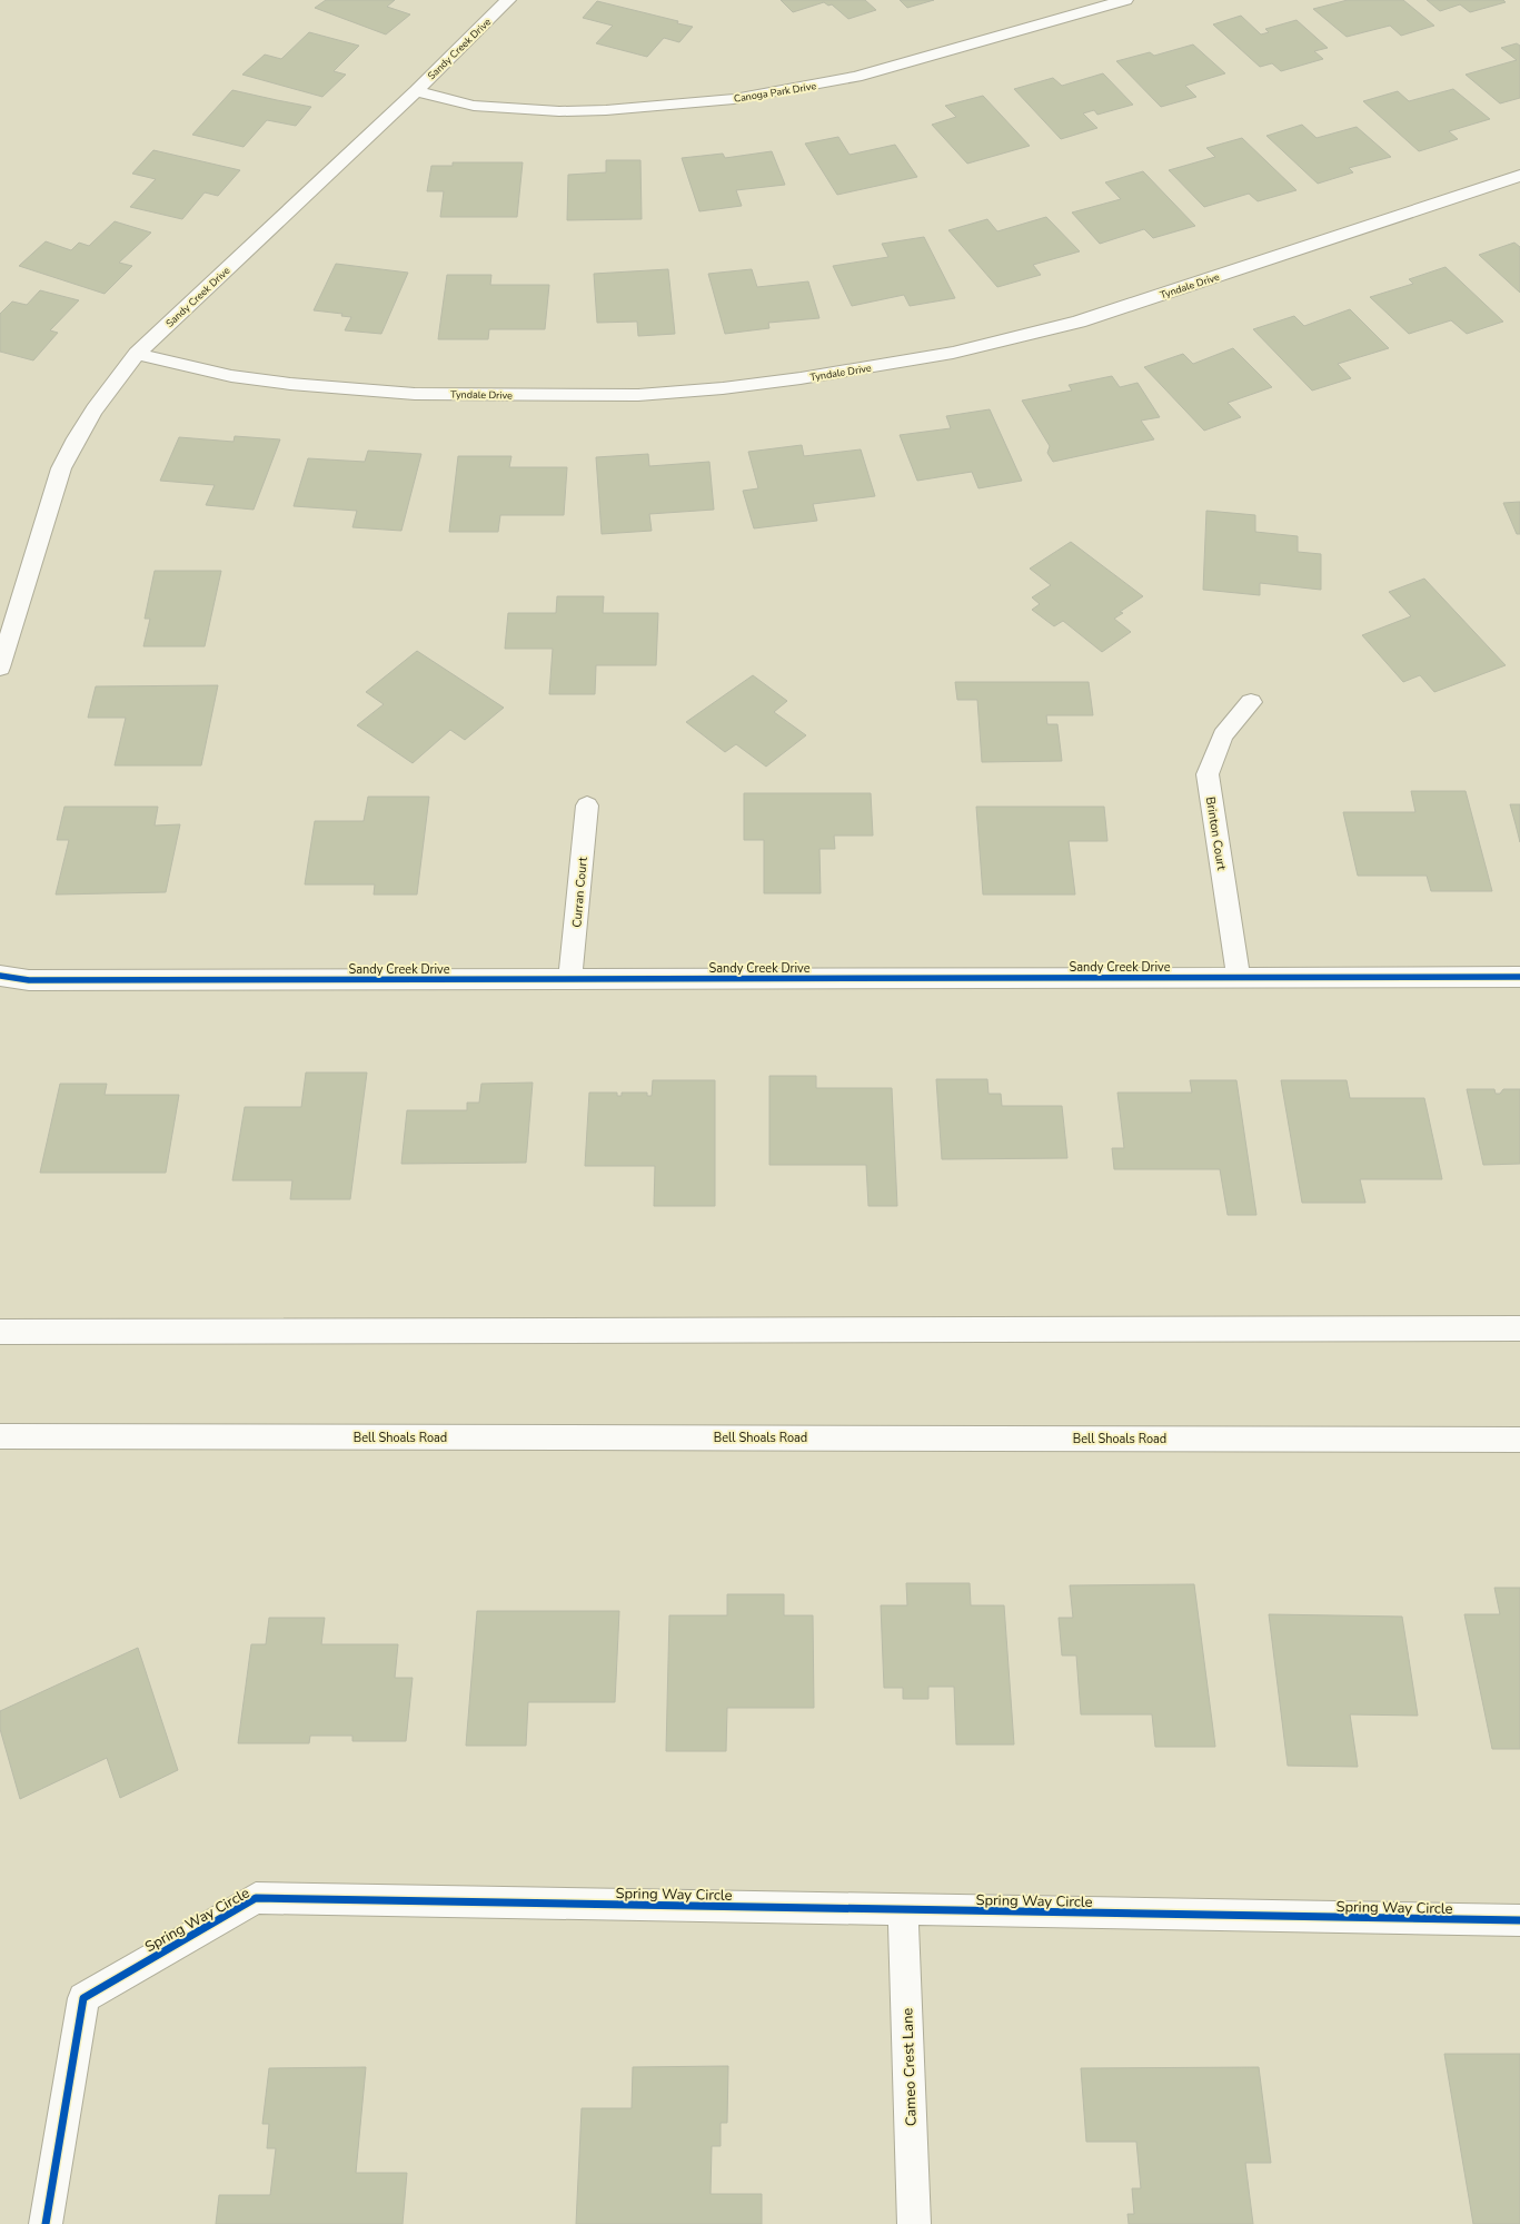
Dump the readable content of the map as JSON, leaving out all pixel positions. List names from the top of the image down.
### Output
{
  "streets": {
    "street": [
      "Sandy Creek Drive",
      "Canoga Park Drive",
      "Tyndale Drive",
      "Brinton Court",
      "Curran Court",
      "Bell Shoals Road",
      "Spring Way Circle",
      "Cameo Crest Lane"
    ]
  },
  "crossings": [
    ["Sandy Creek Drive", "Canoga Park Drive"],
    ["Sandy Creek Drive", "Tyndale Drive"],
    ["Sandy Creek Drive", "Brinton Court"],
    ["Sandy Creek Drive", "Curran Court"],
    ["Spring Way Circle", "Cameo Crest Lane"]
  ]
}
